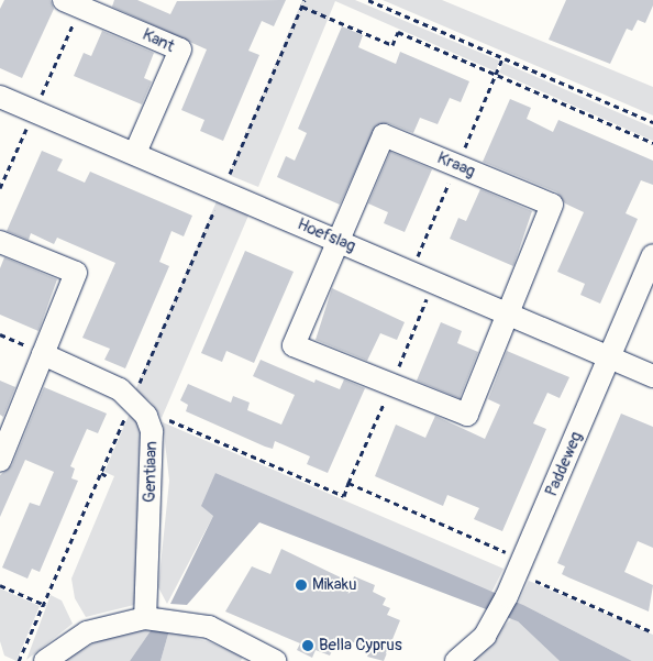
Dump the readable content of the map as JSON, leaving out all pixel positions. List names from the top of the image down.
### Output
{
  "streets": {
    "street": [
      "Kant",
      "Kraag",
      "Hoefslag",
      "Paddeweg",
      "Gentiaan"
    ]
  },
  "crossings": [
    ["Kant", "Hoefslag"],
    ["Kraag", "Hoefslag"],
    ["Hoefslag", "Paddeweg"]
  ],
  "places": ["Mikaku", "Bella Cyprus"]
}
